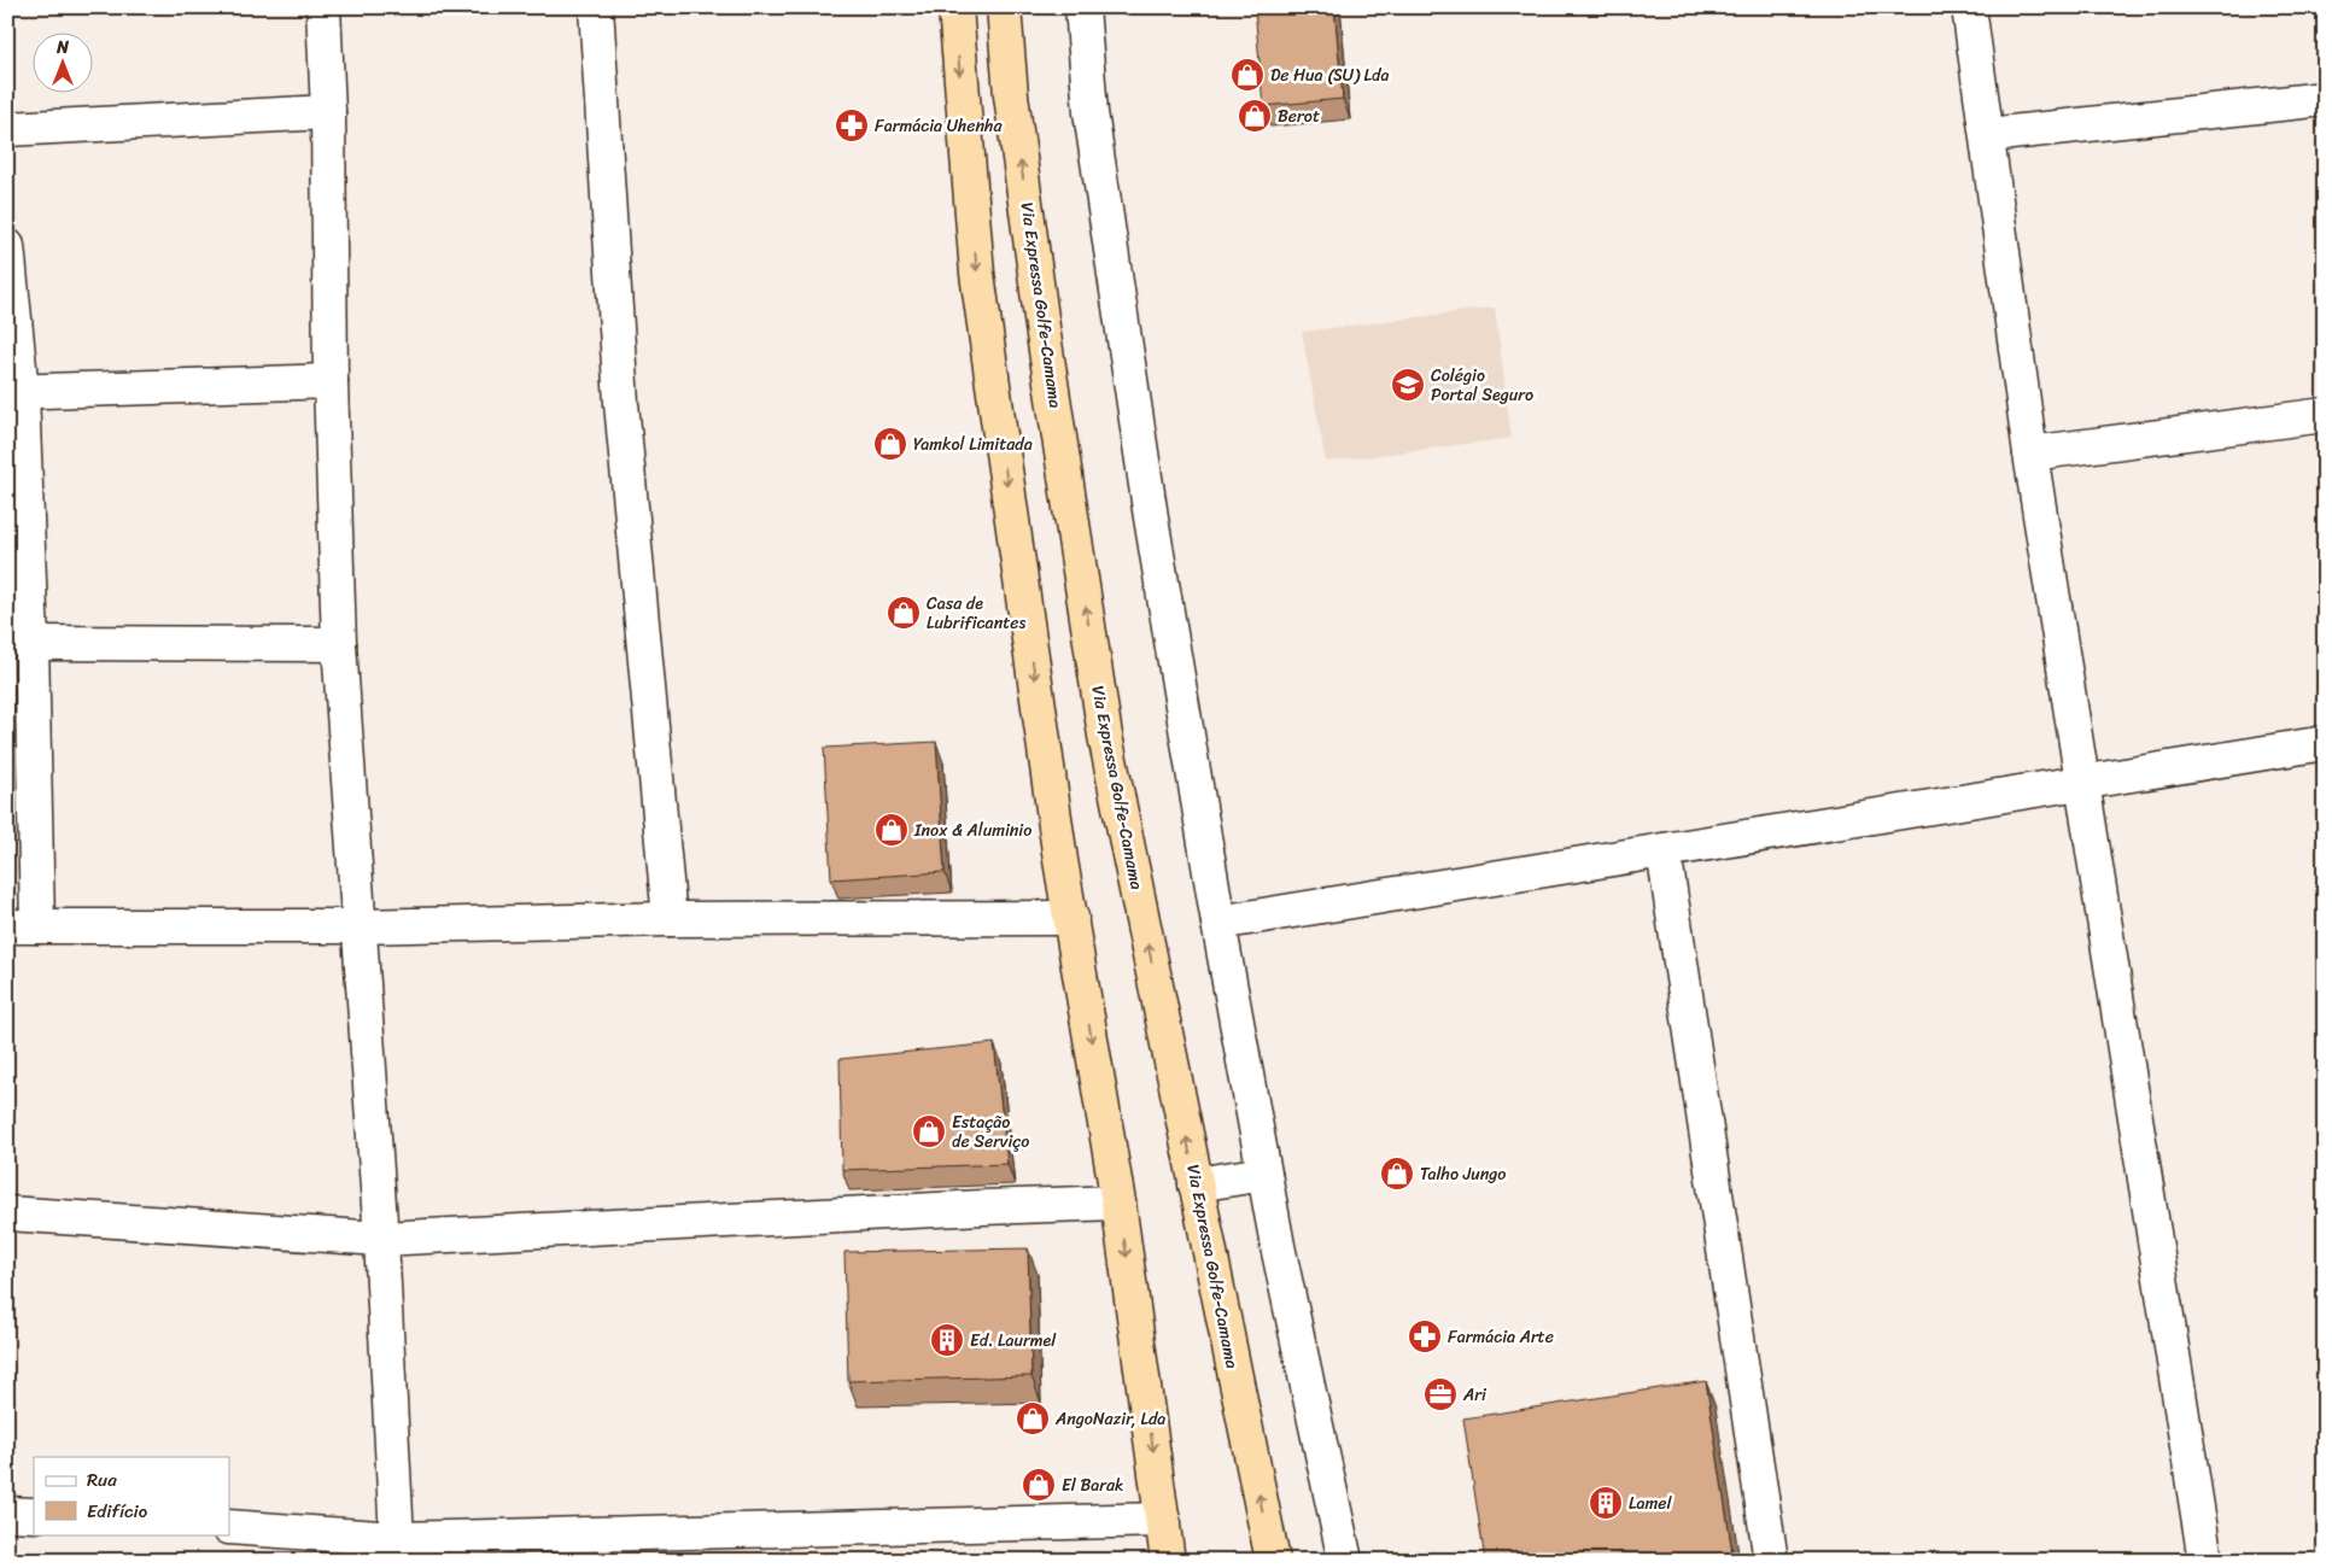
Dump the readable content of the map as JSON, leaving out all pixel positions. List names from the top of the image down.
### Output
{
  "streets": {
    "highway": ["Via Expressa Golfe-Camama"]
  },
  "places": {
    "shop": [
      "De Hua (SU) Lda",
      "Berot",
      "Yamkol Limitada",
      "Casa de Lubrificantes",
      "Inox & Aluminio",
      "Estação de Serviço",
      "Talho Jungo",
      "AngoNazir, Lda",
      "El Barak"
    ],
    "pharmacy": ["Farmácia Uhenha", "Farmácia Arte"],
    "school or university": ["Colégio Portal Seguro"],
    "building": ["Ed. Laurmel", "Lamel"],
    "office": ["Ari"]
  },
  "legend": ["Rua", "Edifício"],
  "north": "top"
}
